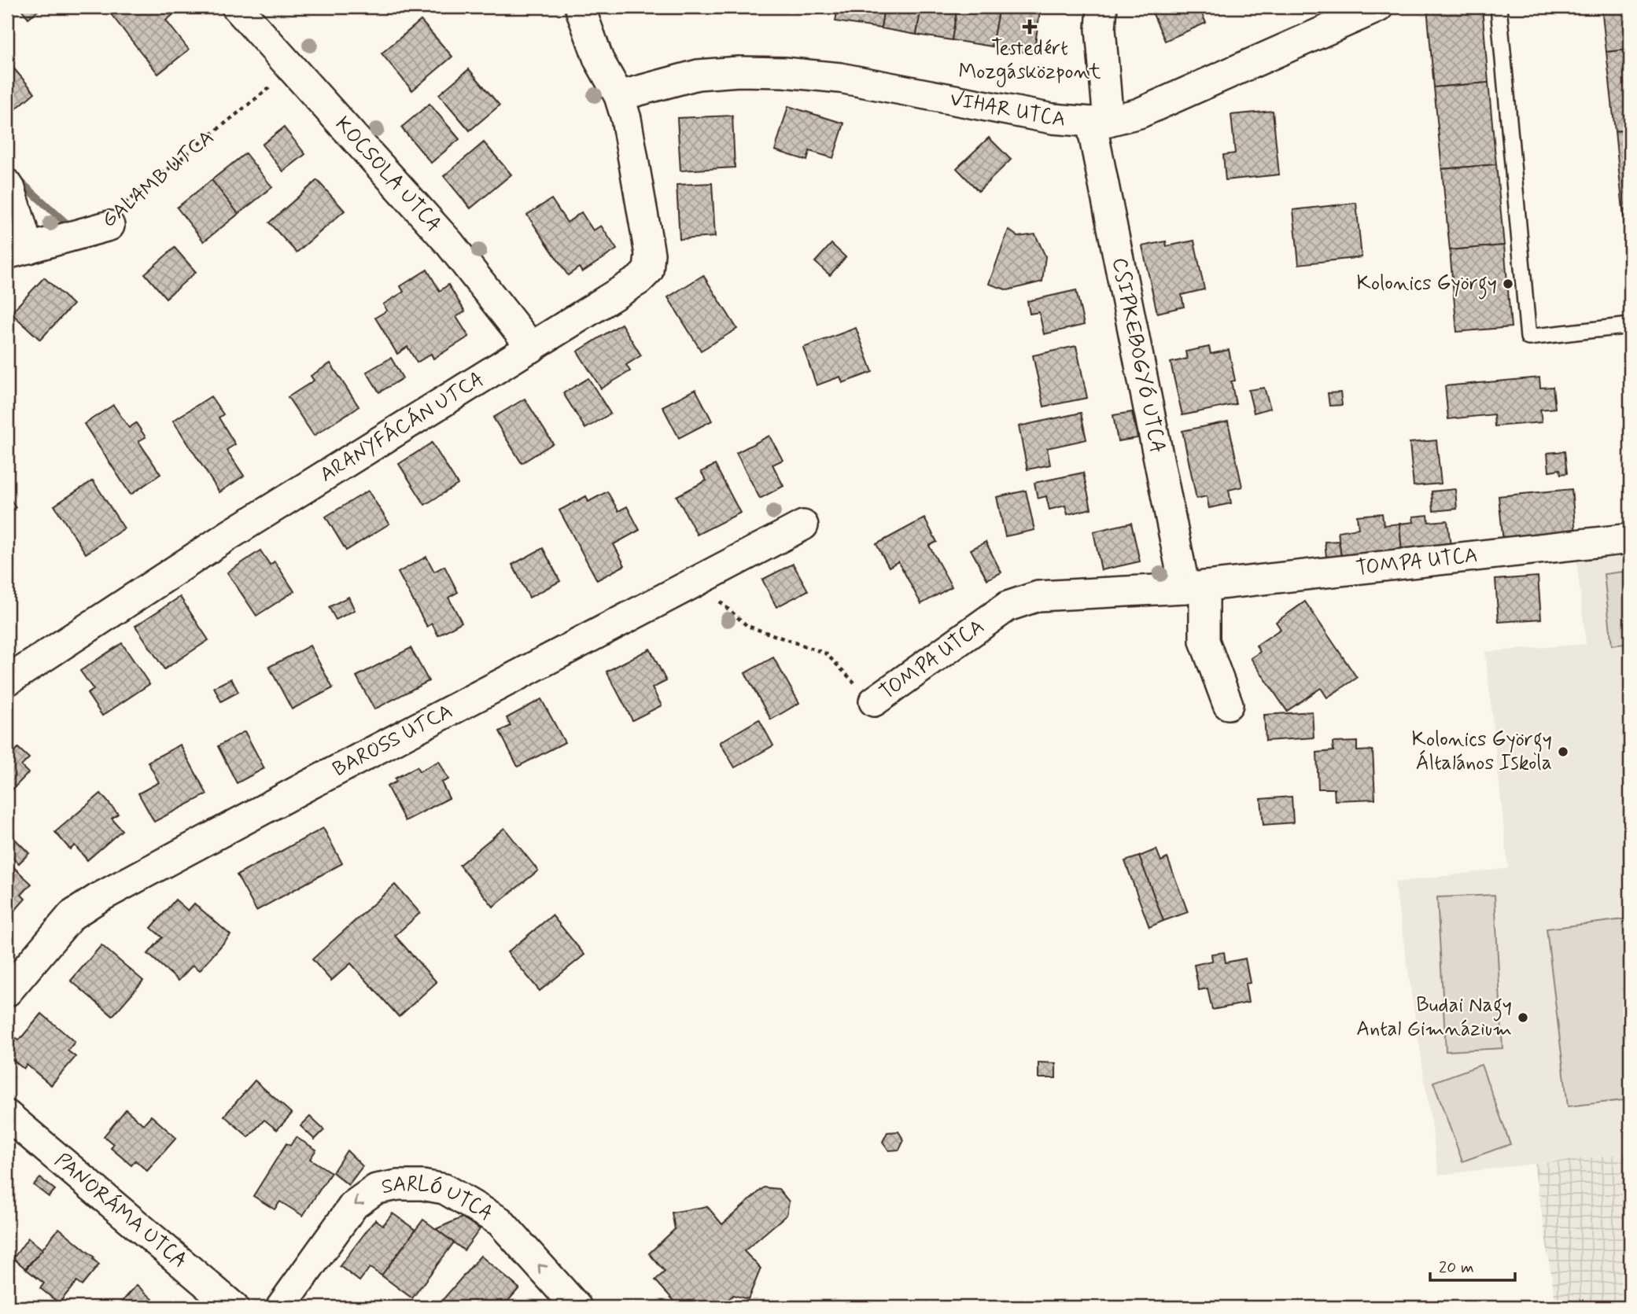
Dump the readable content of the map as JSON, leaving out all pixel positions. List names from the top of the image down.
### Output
{
  "streets": {
    "street": [
      "VIHAR UTCA",
      "KOCSOLA UTCA",
      "GALAMB UTCA",
      "CSIPKEBOGYÓ UTCA",
      "ARANYFÁCÁN UTCA",
      "TOMPA UTCA",
      "BAROSS UTCA",
      "SARLÓ UTCA",
      "PANORÁMA UTCA"
    ]
  },
  "crossings": [
    ["VIHAR UTCA", "CSIPKEBOGYÓ UTCA"],
    ["VIHAR UTCA", "ARANYFÁCÁN UTCA"],
    ["KOCSOLA UTCA", "GALAMB UTCA"],
    ["KOCSOLA UTCA", "ARANYFÁCÁN UTCA"],
    ["CSIPKEBOGYÓ UTCA", "TOMPA UTCA"],
    ["TOMPA UTCA", "BAROSS UTCA"]
  ],
  "places": {
    "health": ["Testedért Mozgásközpont"],
    "other": ["Kolonics György", "Kolonics György Általános Iskola", "Budai Nagy Antal Gimnázium"]
  },
  "scale_bar": "20 m"
}
